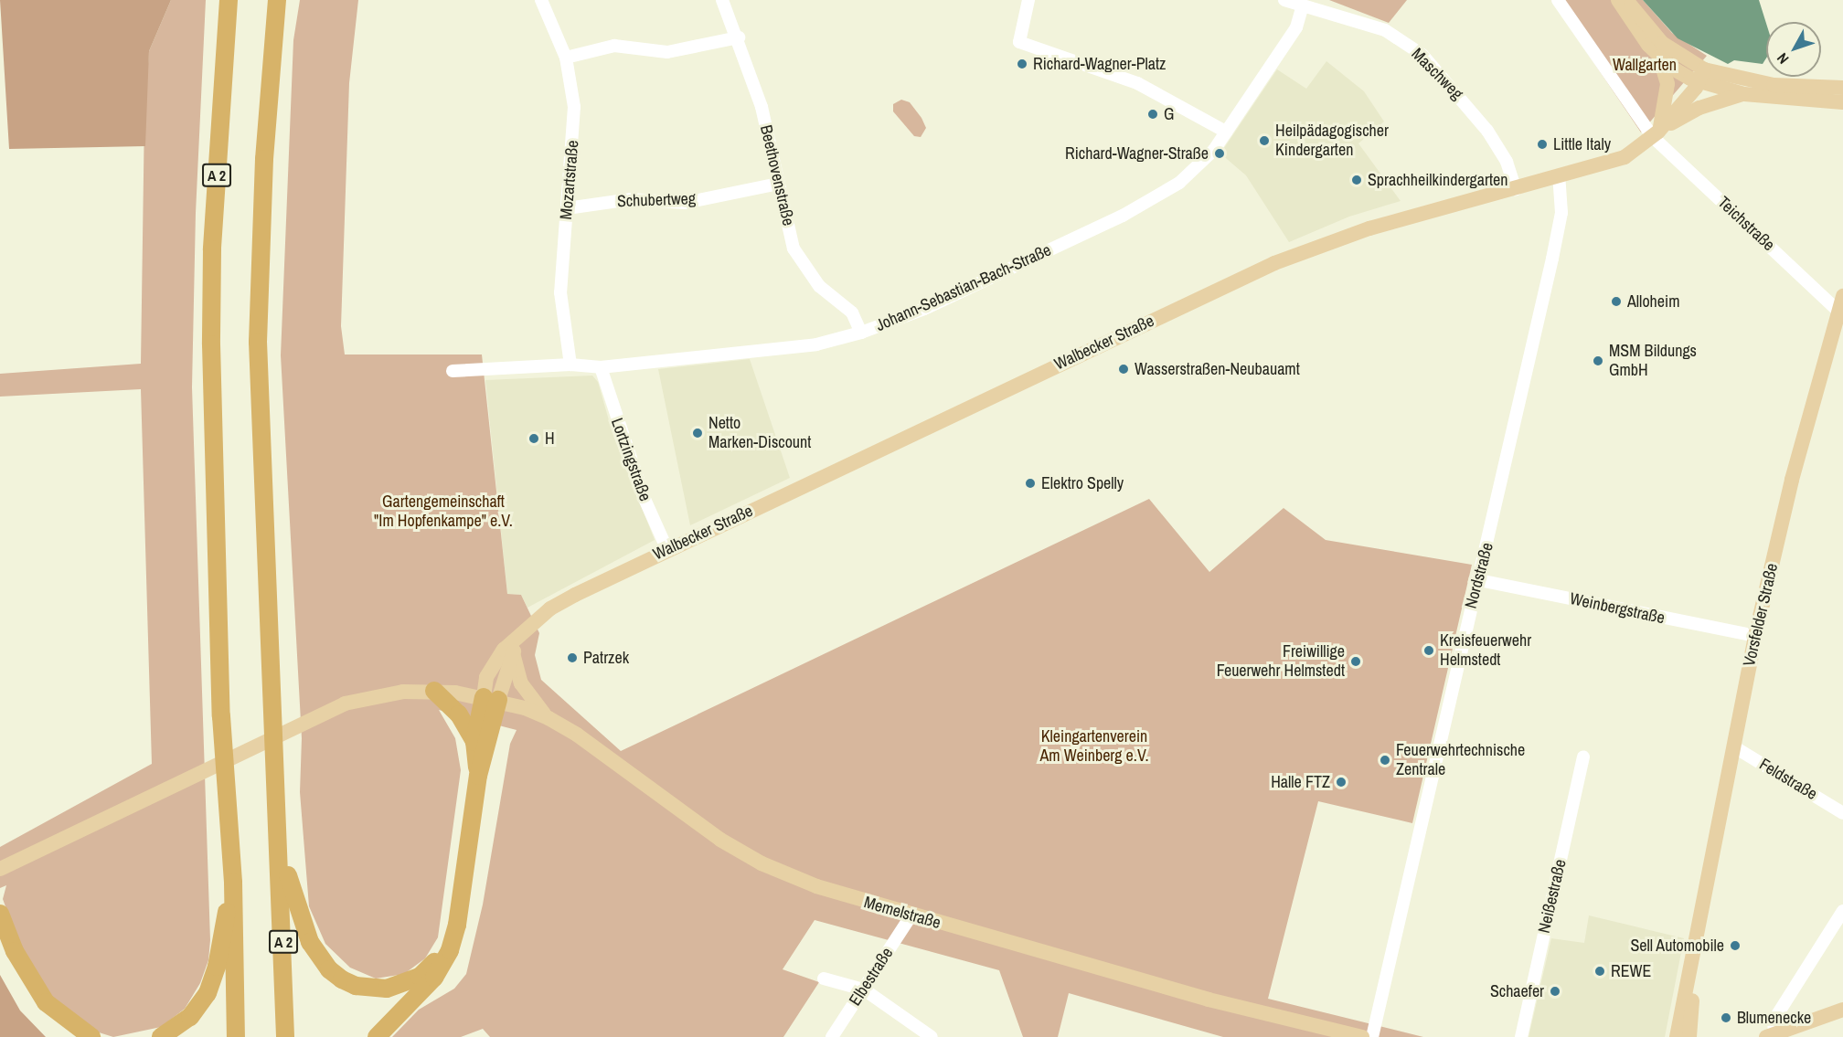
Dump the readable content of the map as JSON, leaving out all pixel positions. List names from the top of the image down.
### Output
{
  "streets": {
    "highway": ["A 2"],
    "main road": ["Walbecker Straße", "Vorsfelder Straße", "Memelstraße"],
    "street": [
      "Maschweg",
      "Beethovenstraße",
      "Mozartstraße",
      "Schubertweg",
      "Teichstraße",
      "Johann-Sebastian-Bach-Straße",
      "Lortzingstraße",
      "Nordstraße",
      "Weinbergstraße",
      "Feldstraße",
      "Neißestraße",
      "Elbestraße"
    ]
  },
  "crossings": [
    ["Maschweg", "Johann-Sebastian-Bach-Straße"],
    ["Maschweg", "Walbecker Straße"],
    ["Beethovenstraße", "Schubertweg"],
    ["Beethovenstraße", "Johann-Sebastian-Bach-Straße"],
    ["Mozartstraße", "Schubertweg"],
    ["Mozartstraße", "Johann-Sebastian-Bach-Straße"],
    ["Teichstraße", "Walbecker Straße"],
    ["Teichstraße", "Vorsfelder Straße"],
    ["Johann-Sebastian-Bach-Straße", "Lortzingstraße"],
    ["Walbecker Straße", "Lortzingstraße"],
    ["Walbecker Straße", "Nordstraße"],
    ["Walbecker Straße", "Memelstraße"],
    ["Nordstraße", "Weinbergstraße"],
    ["Weinbergstraße", "Vorsfelder Straße"],
    ["Vorsfelder Straße", "Feldstraße"],
    ["Memelstraße", "Elbestraße"]
  ],
  "parks": ["Wallgarten", "Gartengemeinschaft \"Im Hopfenkampe\" e.V.", "Kleingartenverein Am Weinberg e.V."],
  "places": [
    "Richard-Wagner-Platz",
    "G",
    "Heilpädagogischer Kindergarten",
    "Little Italy",
    "Richard-Wagner-Straße",
    "Sprachheilkindergarten",
    "Alloheim",
    "MSM Bildungs GmbH",
    "Wasserstraßen-Neubauamt",
    "Netto Marken-Discount",
    "H",
    "Elektro Spelly",
    "Kreisfeuerwehr Helmstedt",
    "Patrzek",
    "Freiwillige Feuerwehr Helmstedt",
    "Feuerwehrtechnische Zentrale",
    "Halle FTZ",
    "Sell Automobile",
    "REWE",
    "Schaefer",
    "Blumenecke"
  ],
  "north": "bottom left"
}
